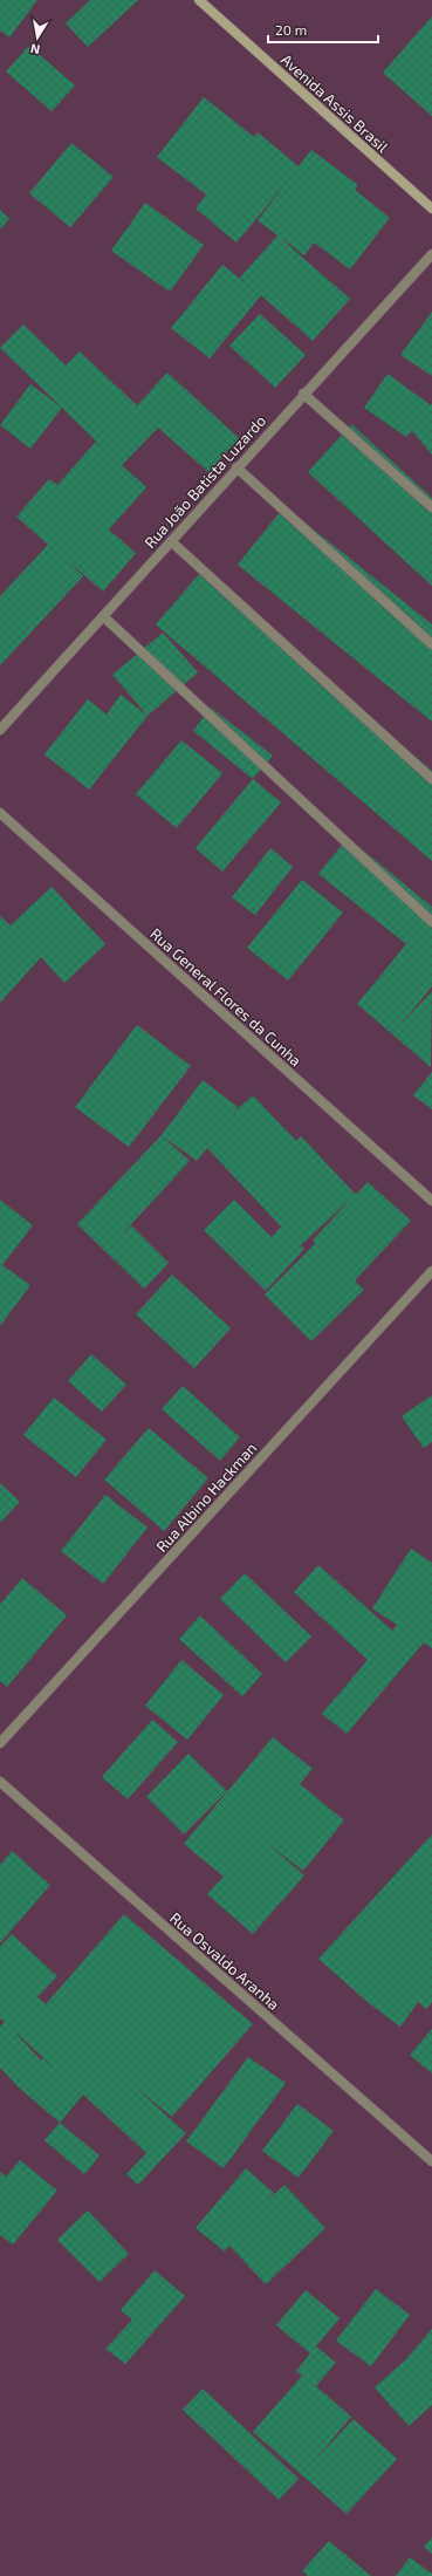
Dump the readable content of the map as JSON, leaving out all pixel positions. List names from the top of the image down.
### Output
{
  "streets": {
    "street": [
      "Avenida Assis Brasil",
      "Rua João Batista Luzardo",
      "Rua General Flores da Cunha",
      "Rua Albino Hackman",
      "Rua Osvaldo Aranha"
    ]
  },
  "scale_bar": "20 m",
  "north": "bottom"
}
